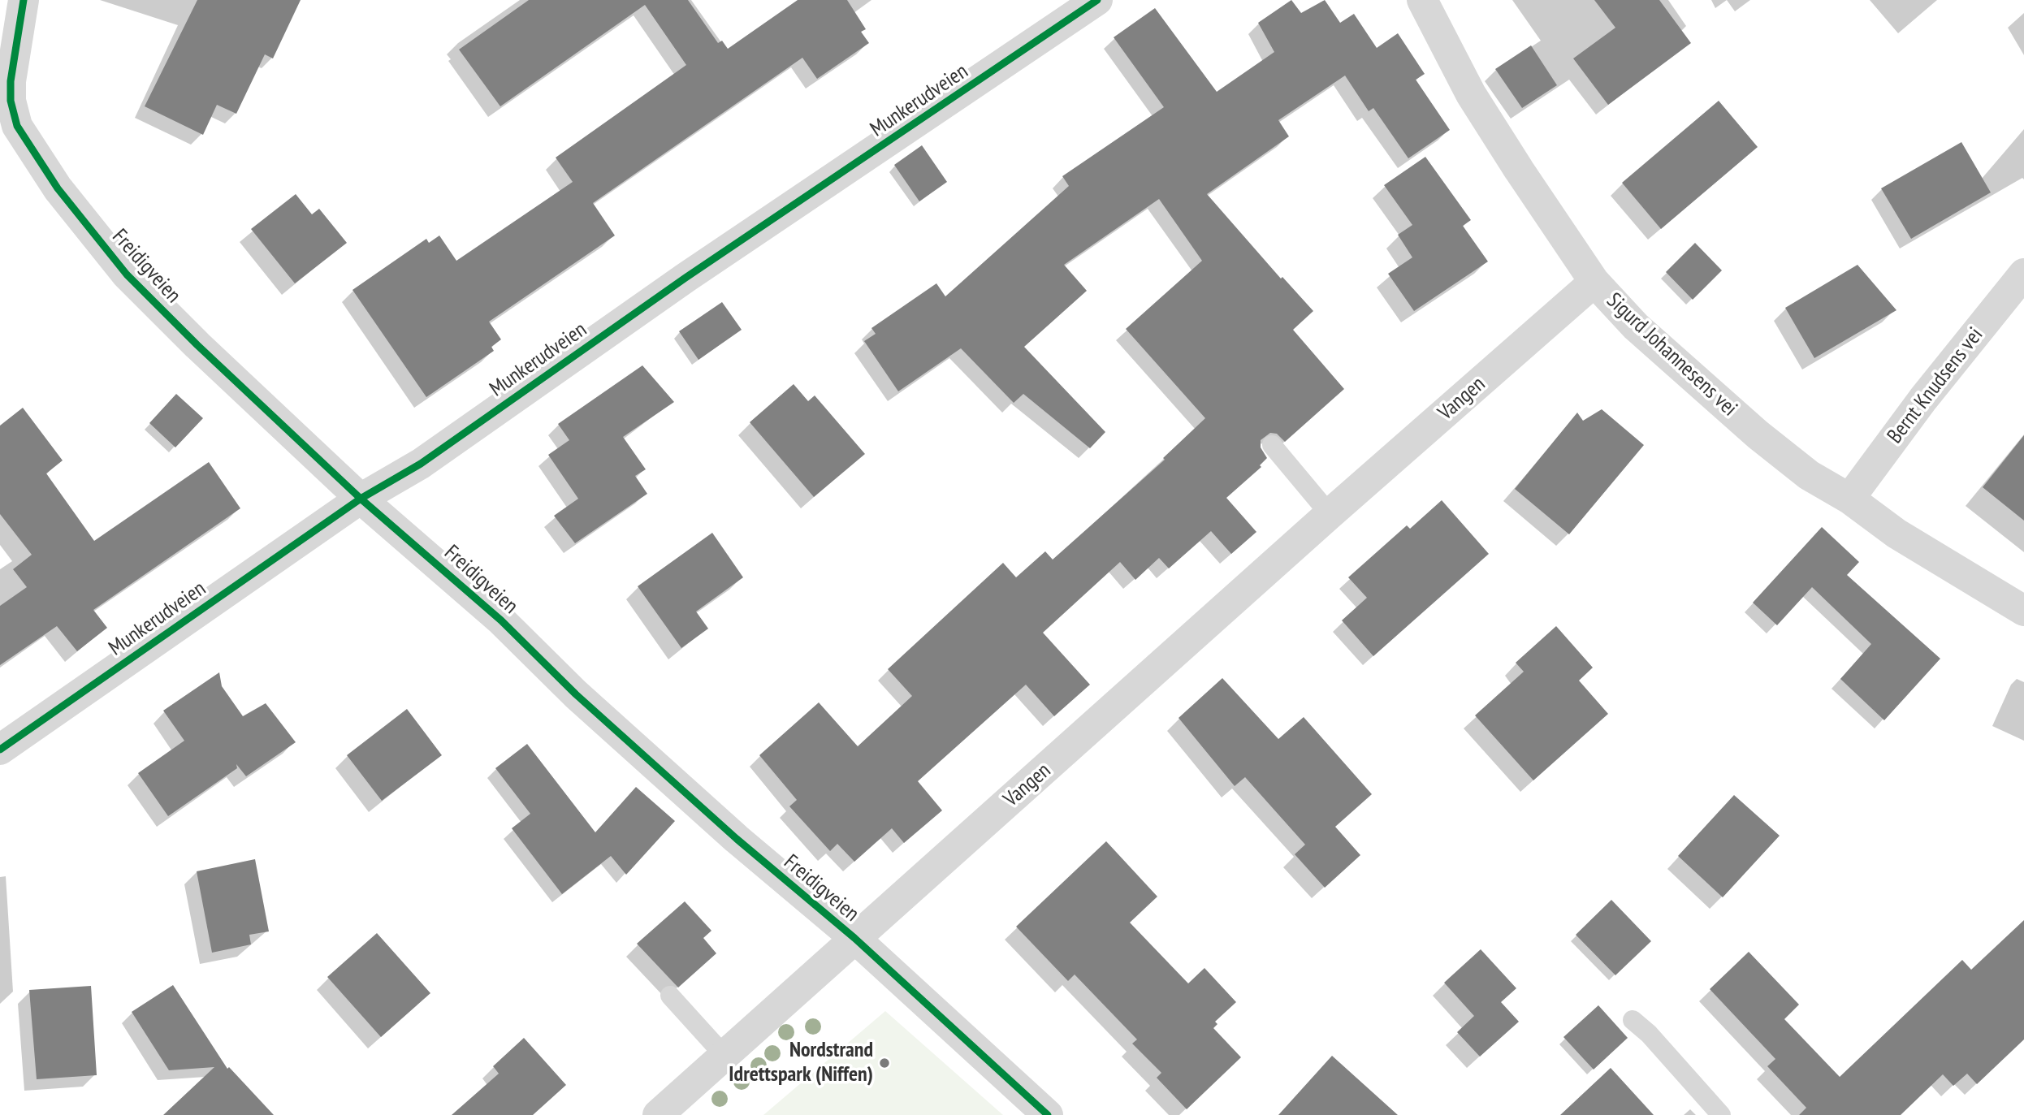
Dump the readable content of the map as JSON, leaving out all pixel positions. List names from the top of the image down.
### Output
{
  "streets": {
    "street": [
      "Munkerudveien",
      "Freidigveien",
      "Sigurd Johannesens vei",
      "Bernt Knudsens vei",
      "Vangen"
    ]
  },
  "crossings": [
    ["Munkerudveien", "Freidigveien"],
    ["Freidigveien", "Vangen"],
    ["Sigurd Johannesens vei", "Bernt Knudsens vei"],
    ["Sigurd Johannesens vei", "Vangen"]
  ],
  "places": ["Nordstrand Idrettspark (Niffen)"]
}
